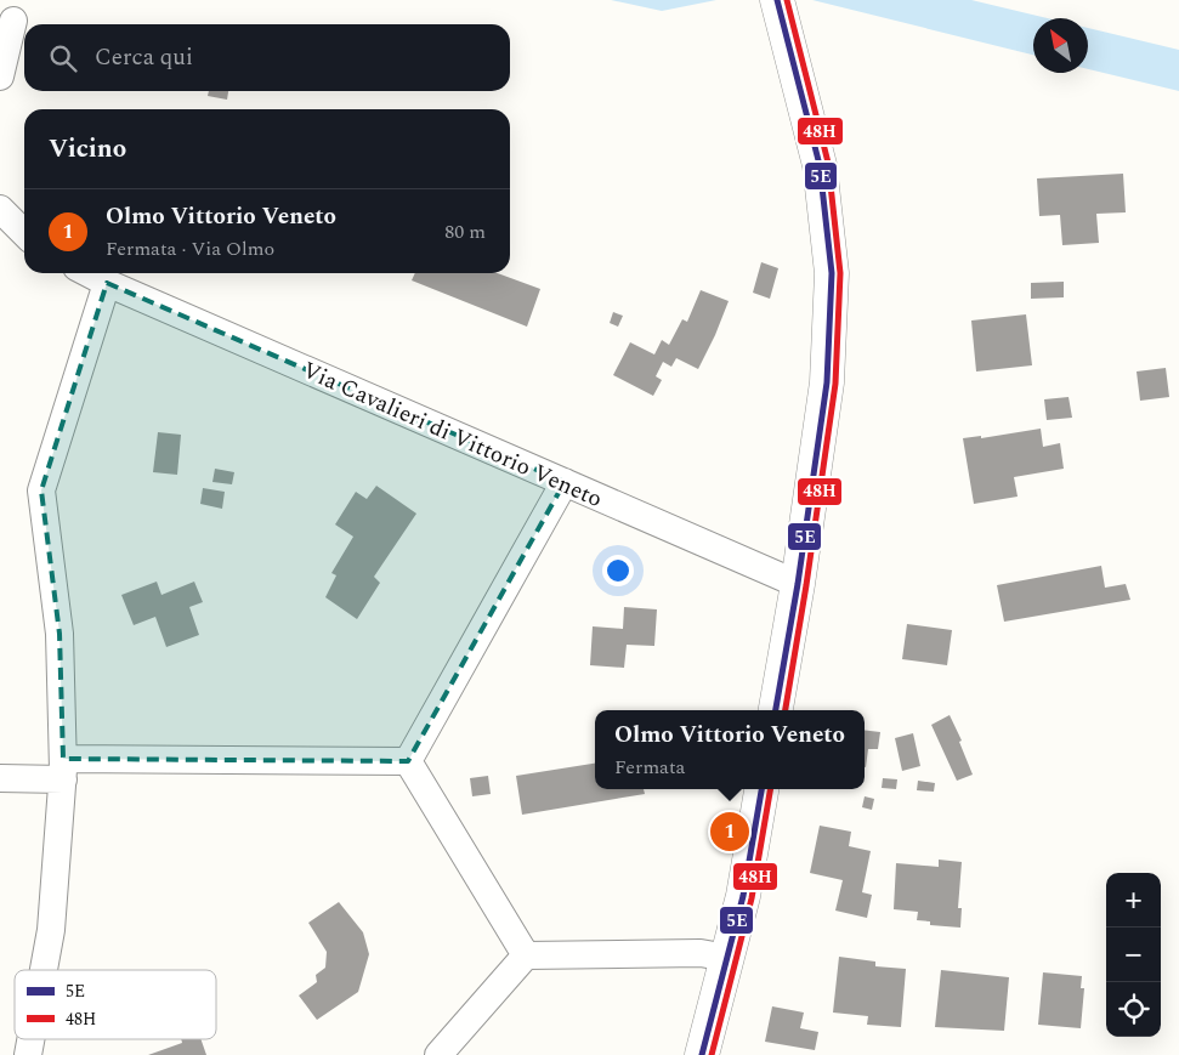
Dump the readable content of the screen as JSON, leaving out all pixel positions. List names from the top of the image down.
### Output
{
  "streets": {
    "street": ["Via Cavalieri di Vittorio Veneto"]
  },
  "lines": ["transit line 5E", "transit line 48H"],
  "legend": ["5E", "48H"],
  "north": "top left",
  "page": {
    "search": "Cerca qui",
    "heading": "Vicino",
    "list": [
      {
        "mark": "1",
        "name": "Olmo Vittorio Veneto",
        "note": "Fermata · Via Olmo",
        "value": "80 m"
      }
    ],
    "popup": ["Olmo Vittorio Veneto", "Fermata"],
    "pins": "1",
    "map_buttons": ["+", "−"]
  }
}
